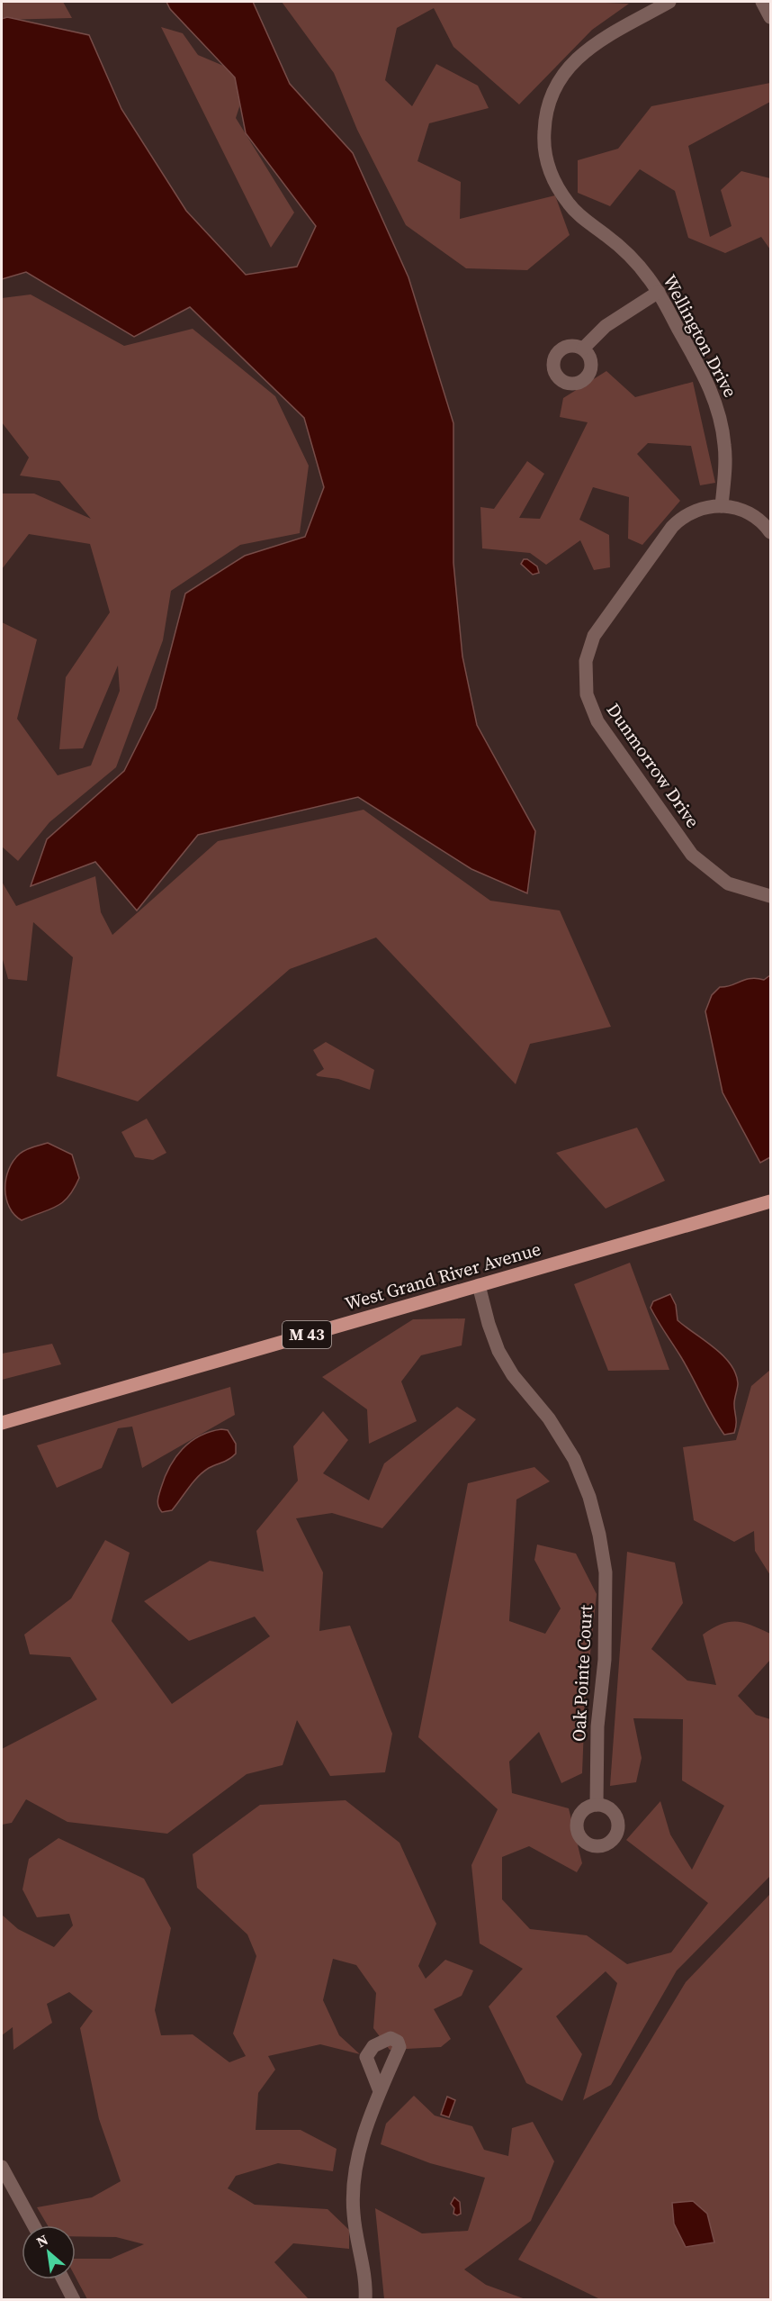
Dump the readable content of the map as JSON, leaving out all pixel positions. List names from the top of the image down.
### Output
{
  "streets": {
    "main road": ["West Grand River Avenue", "M 43"],
    "street": ["Wellington Drive", "Dunmorrow Drive", "Oak Pointe Court"]
  },
  "crossings": [
    ["Wellington Drive", "Dunmorrow Drive"],
    ["West Grand River Avenue", "Oak Pointe Court"]
  ],
  "north": "top left"
}
